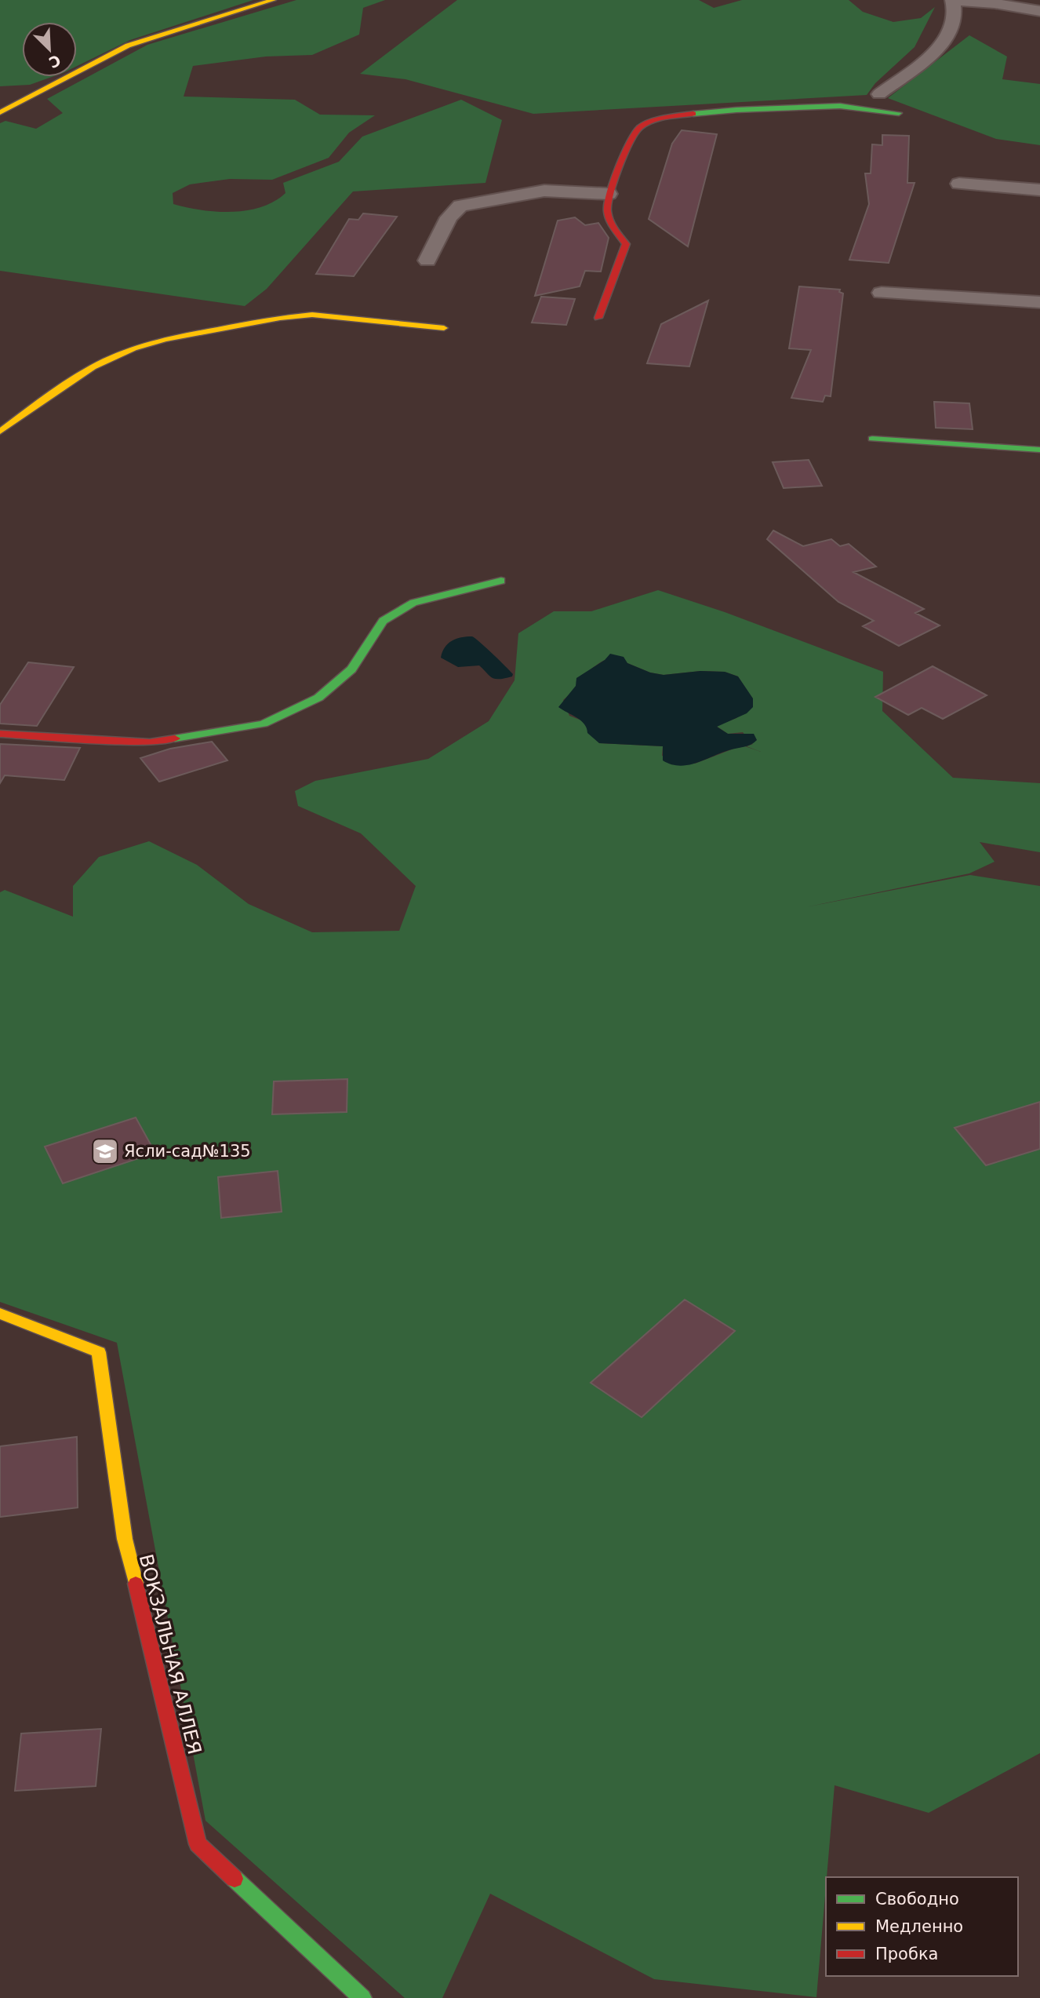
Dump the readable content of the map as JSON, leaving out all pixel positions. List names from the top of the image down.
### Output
{
  "streets": {
    "street": ["ВОКЗАЛЬНАЯ АЛЛЕЯ"]
  },
  "places": {
    "school or university": ["Ясли-сад№135"]
  },
  "legend": ["Свободно", "Медленно", "Пробка"],
  "north": "bottom right"
}
